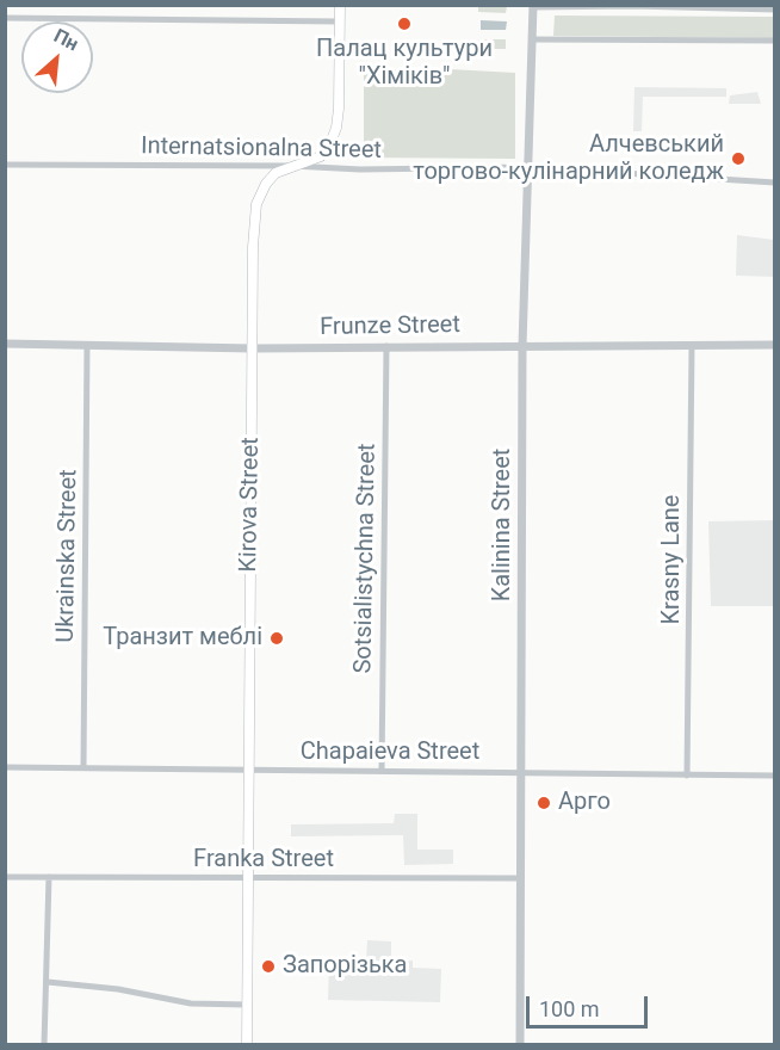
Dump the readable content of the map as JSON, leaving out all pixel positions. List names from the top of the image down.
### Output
{
  "streets": {
    "main road": ["Kirova Street"],
    "street": [
      "Internatsionalna Street",
      "Frunze Street",
      "Kalinina Street",
      "Ukrainska Street",
      "Sotsialistychna Street",
      "Krasny Lane",
      "Chapaieva Street",
      "Franka Street"
    ]
  },
  "crossings": [
    ["Internatsionalna Street", "Kirova Street"],
    ["Internatsionalna Street", "Kalinina Street"],
    ["Frunze Street", "Kirova Street"],
    ["Frunze Street", "Kalinina Street"],
    ["Frunze Street", "Ukrainska Street"],
    ["Frunze Street", "Sotsialistychna Street"],
    ["Frunze Street", "Krasny Lane"],
    ["Kirova Street", "Chapaieva Street"],
    ["Kirova Street", "Franka Street"],
    ["Kalinina Street", "Chapaieva Street"],
    ["Kalinina Street", "Franka Street"],
    ["Ukrainska Street", "Chapaieva Street"],
    ["Sotsialistychna Street", "Chapaieva Street"],
    ["Krasny Lane", "Chapaieva Street"]
  ],
  "places": [
    "Палац культури \"Хіміків\"",
    "Алчевський торгово-кулінарний коледж",
    "Транзит меблі",
    "Арго",
    "Запорізька"
  ],
  "scale_bar": "100 m",
  "north": "top right"
}
